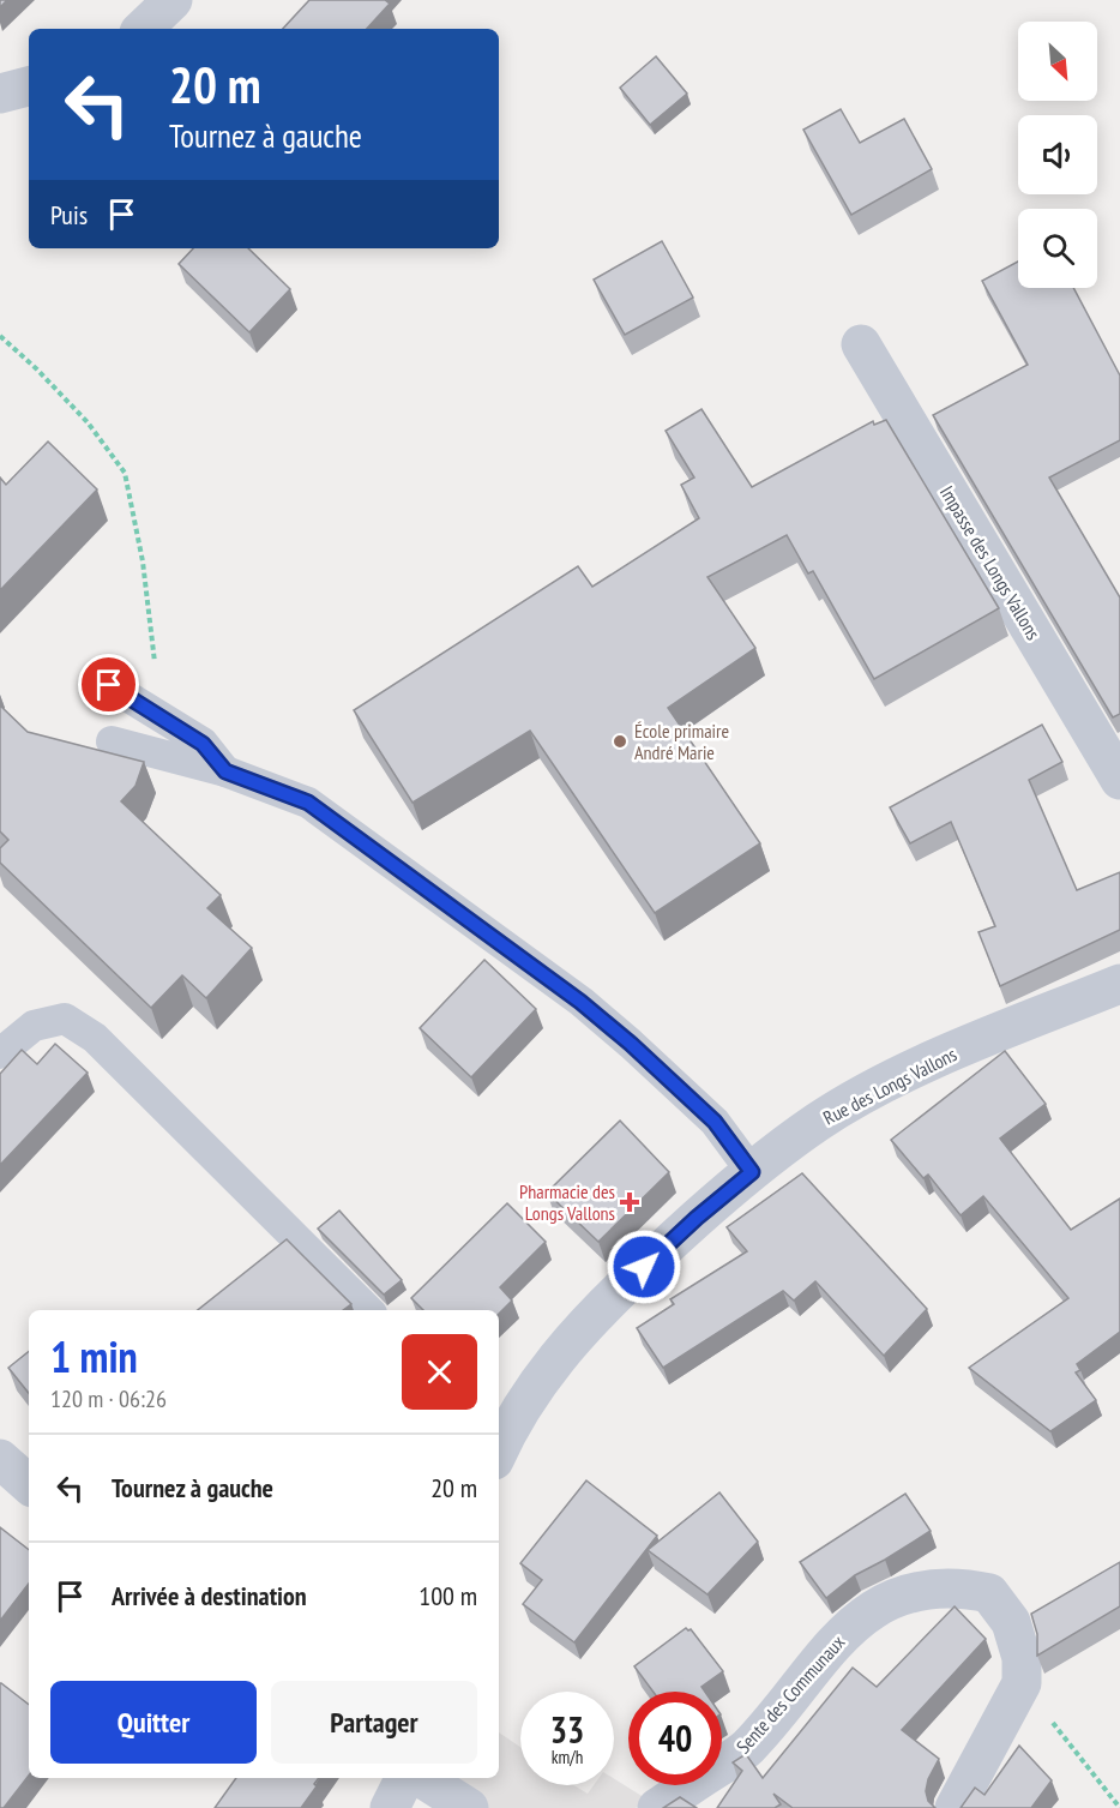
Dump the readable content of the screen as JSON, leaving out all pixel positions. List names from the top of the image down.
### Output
{
  "streets": {
    "street": ["Impasse des Longs Vallons", "Rue des Longs Vallons", "Sente des Communaux"]
  },
  "places": {
    "other": ["École primaire André Marie"],
    "health": ["Pharmacie des Longs Vallons"]
  },
  "north": "bottom right",
  "page": {
    "turn": ["20 m", "Tournez à gauche"],
    "then": "Puis",
    "heading": ["1 min", "120 m · 06:26"],
    "list": [
      {
        "name": "Tournez à gauche",
        "value": "20 m"
      },
      {
        "name": "Arrivée à destination",
        "value": "100 m"
      }
    ],
    "buttons": ["Quitter", "Partager"],
    "speed": "33 km/h",
    "limit": "40"
  }
}
